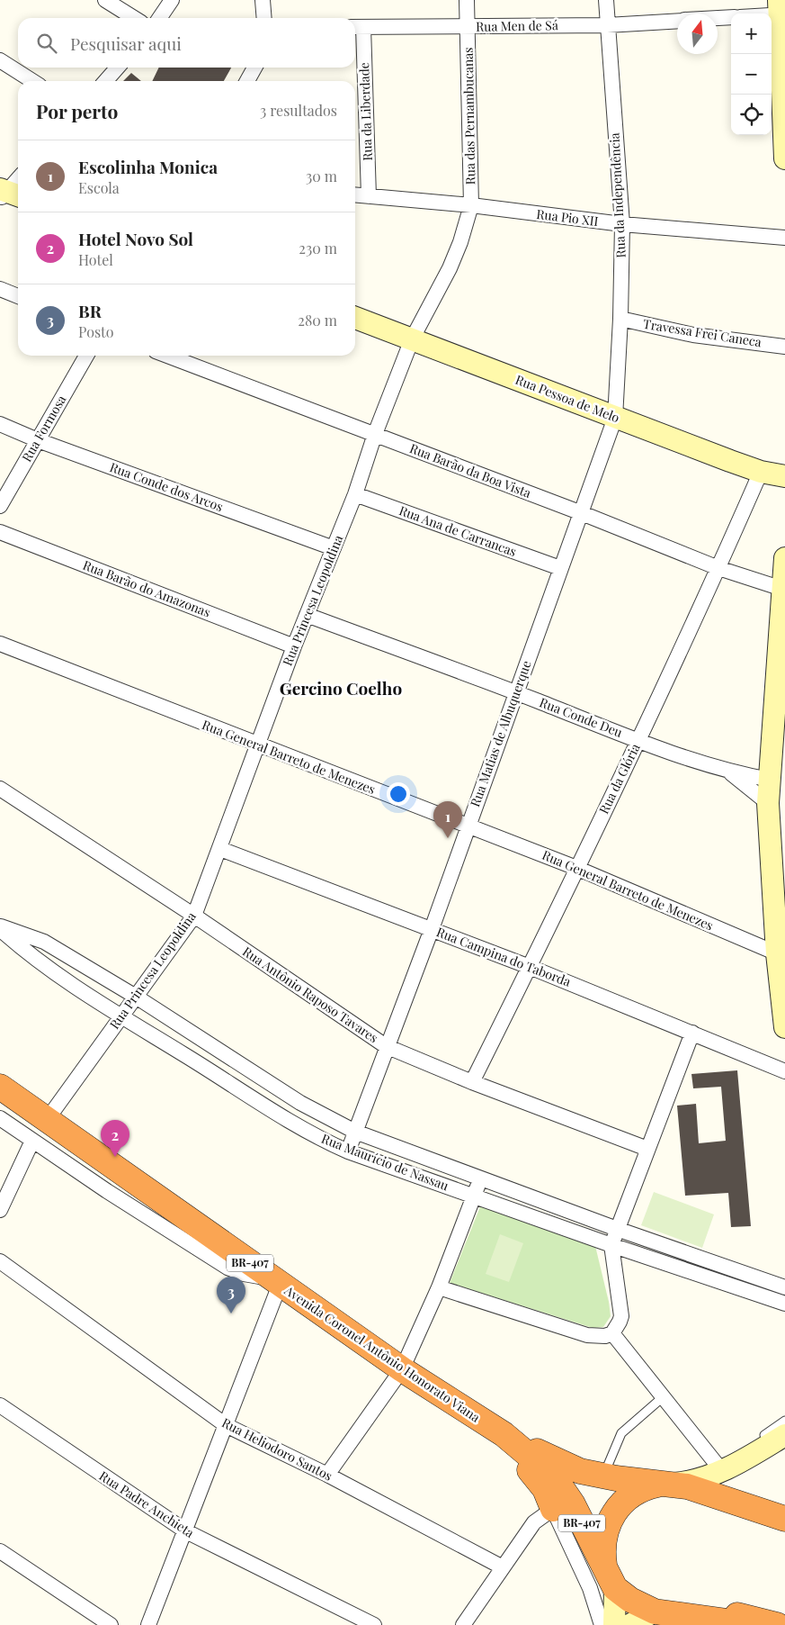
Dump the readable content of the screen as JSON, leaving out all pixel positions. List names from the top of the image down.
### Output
{
  "streets": {
    "highway": ["BR-407", "Avenida Coronel Antônio Honorato Viana"],
    "main road": ["Rua Pessoa de Melo"],
    "street": [
      "Rua Men de Sá",
      "Rua da Liberdade",
      "Rua das Pernambucanas",
      "Rua da Independência",
      "Rua Pio XII",
      "Travessa Frei Caneca",
      "Rua Formosa",
      "Rua Barão da Boa Vista",
      "Rua Conde dos Arcos",
      "Rua Ana de Carrancas",
      "Rua Barão do Amazonas",
      "Rua Princesa Leopoldina",
      "Rua Conde Deu",
      "Rua Matias de Albuquerque",
      "Rua General Barreto de Menezes",
      "Rua da Glória",
      "Rua Campina do Taborda",
      "Rua Antônio Raposo Tavares",
      "Rua Maurício de Nassau",
      "Rua Heliodoro Santos",
      "Rua Padre Anchieta"
    ]
  },
  "crossings": [
    ["Rua Men de Sá", "Rua da Liberdade"],
    ["Rua Men de Sá", "Rua das Pernambucanas"],
    ["Rua Men de Sá", "Rua da Independência"],
    ["Rua da Liberdade", "Rua Pio XII"],
    ["Rua das Pernambucanas", "Rua Pio XII"],
    ["Rua das Pernambucanas", "Rua Princesa Leopoldina"],
    ["Rua da Independência", "Rua Pio XII"],
    ["Rua da Independência", "Travessa Frei Caneca"],
    ["Rua da Independência", "Rua Pessoa de Melo"],
    ["Rua da Independência", "Rua Matias de Albuquerque"],
    ["Rua Pio XII", "Rua Princesa Leopoldina"],
    ["Rua Pessoa de Melo", "Rua Princesa Leopoldina"],
    ["Rua Pessoa de Melo", "Rua Matias de Albuquerque"],
    ["Rua Pessoa de Melo", "Rua da Glória"],
    ["Rua Formosa", "Rua Conde dos Arcos"],
    ["Rua Barão da Boa Vista", "Rua Princesa Leopoldina"],
    ["Rua Barão da Boa Vista", "Rua Matias de Albuquerque"],
    ["Rua Barão da Boa Vista", "Rua da Glória"],
    ["Rua Conde dos Arcos", "Rua Princesa Leopoldina"],
    ["Rua Ana de Carrancas", "Rua Princesa Leopoldina"],
    ["Rua Ana de Carrancas", "Rua Matias de Albuquerque"],
    ["Rua Barão do Amazonas", "Rua Princesa Leopoldina"],
    ["Rua Princesa Leopoldina", "Rua Conde Deu"],
    ["Rua Princesa Leopoldina", "Rua General Barreto de Menezes"],
    ["Rua Princesa Leopoldina", "Rua Campina do Taborda"],
    ["Rua Princesa Leopoldina", "Rua Antônio Raposo Tavares"],
    ["Rua Princesa Leopoldina", "Rua Maurício de Nassau"],
    ["Rua Princesa Leopoldina", "Avenida Coronel Antônio Honorato Viana"],
    ["Rua Conde Deu", "Rua Matias de Albuquerque"],
    ["Rua Conde Deu", "Rua da Glória"],
    ["Rua Matias de Albuquerque", "Rua General Barreto de Menezes"],
    ["Rua Matias de Albuquerque", "Rua Campina do Taborda"],
    ["Rua Matias de Albuquerque", "Rua Antônio Raposo Tavares"],
    ["Rua Matias de Albuquerque", "Rua Maurício de Nassau"],
    ["Rua General Barreto de Menezes", "Rua da Glória"],
    ["Rua da Glória", "Rua Campina do Taborda"],
    ["Rua da Glória", "Rua Antônio Raposo Tavares"],
    ["BR-407", "Avenida Coronel Antônio Honorato Viana"]
  ],
  "districts": ["Gercino Coelho"],
  "north": "top",
  "page": {
    "map_buttons": ["+", "−"],
    "search": "Pesquisar aqui",
    "heading": ["Por perto", "3 resultados"],
    "list": [
      {
        "mark": "1",
        "name": "Escolinha Monica",
        "note": "Escola",
        "value": "30 m"
      },
      {
        "mark": "2",
        "name": "Hotel Novo Sol",
        "note": "Hotel",
        "value": "230 m"
      },
      {
        "mark": "3",
        "name": "BR",
        "note": "Posto",
        "value": "280 m"
      }
    ],
    "pins": ["1", "2", "3"]
  }
}
